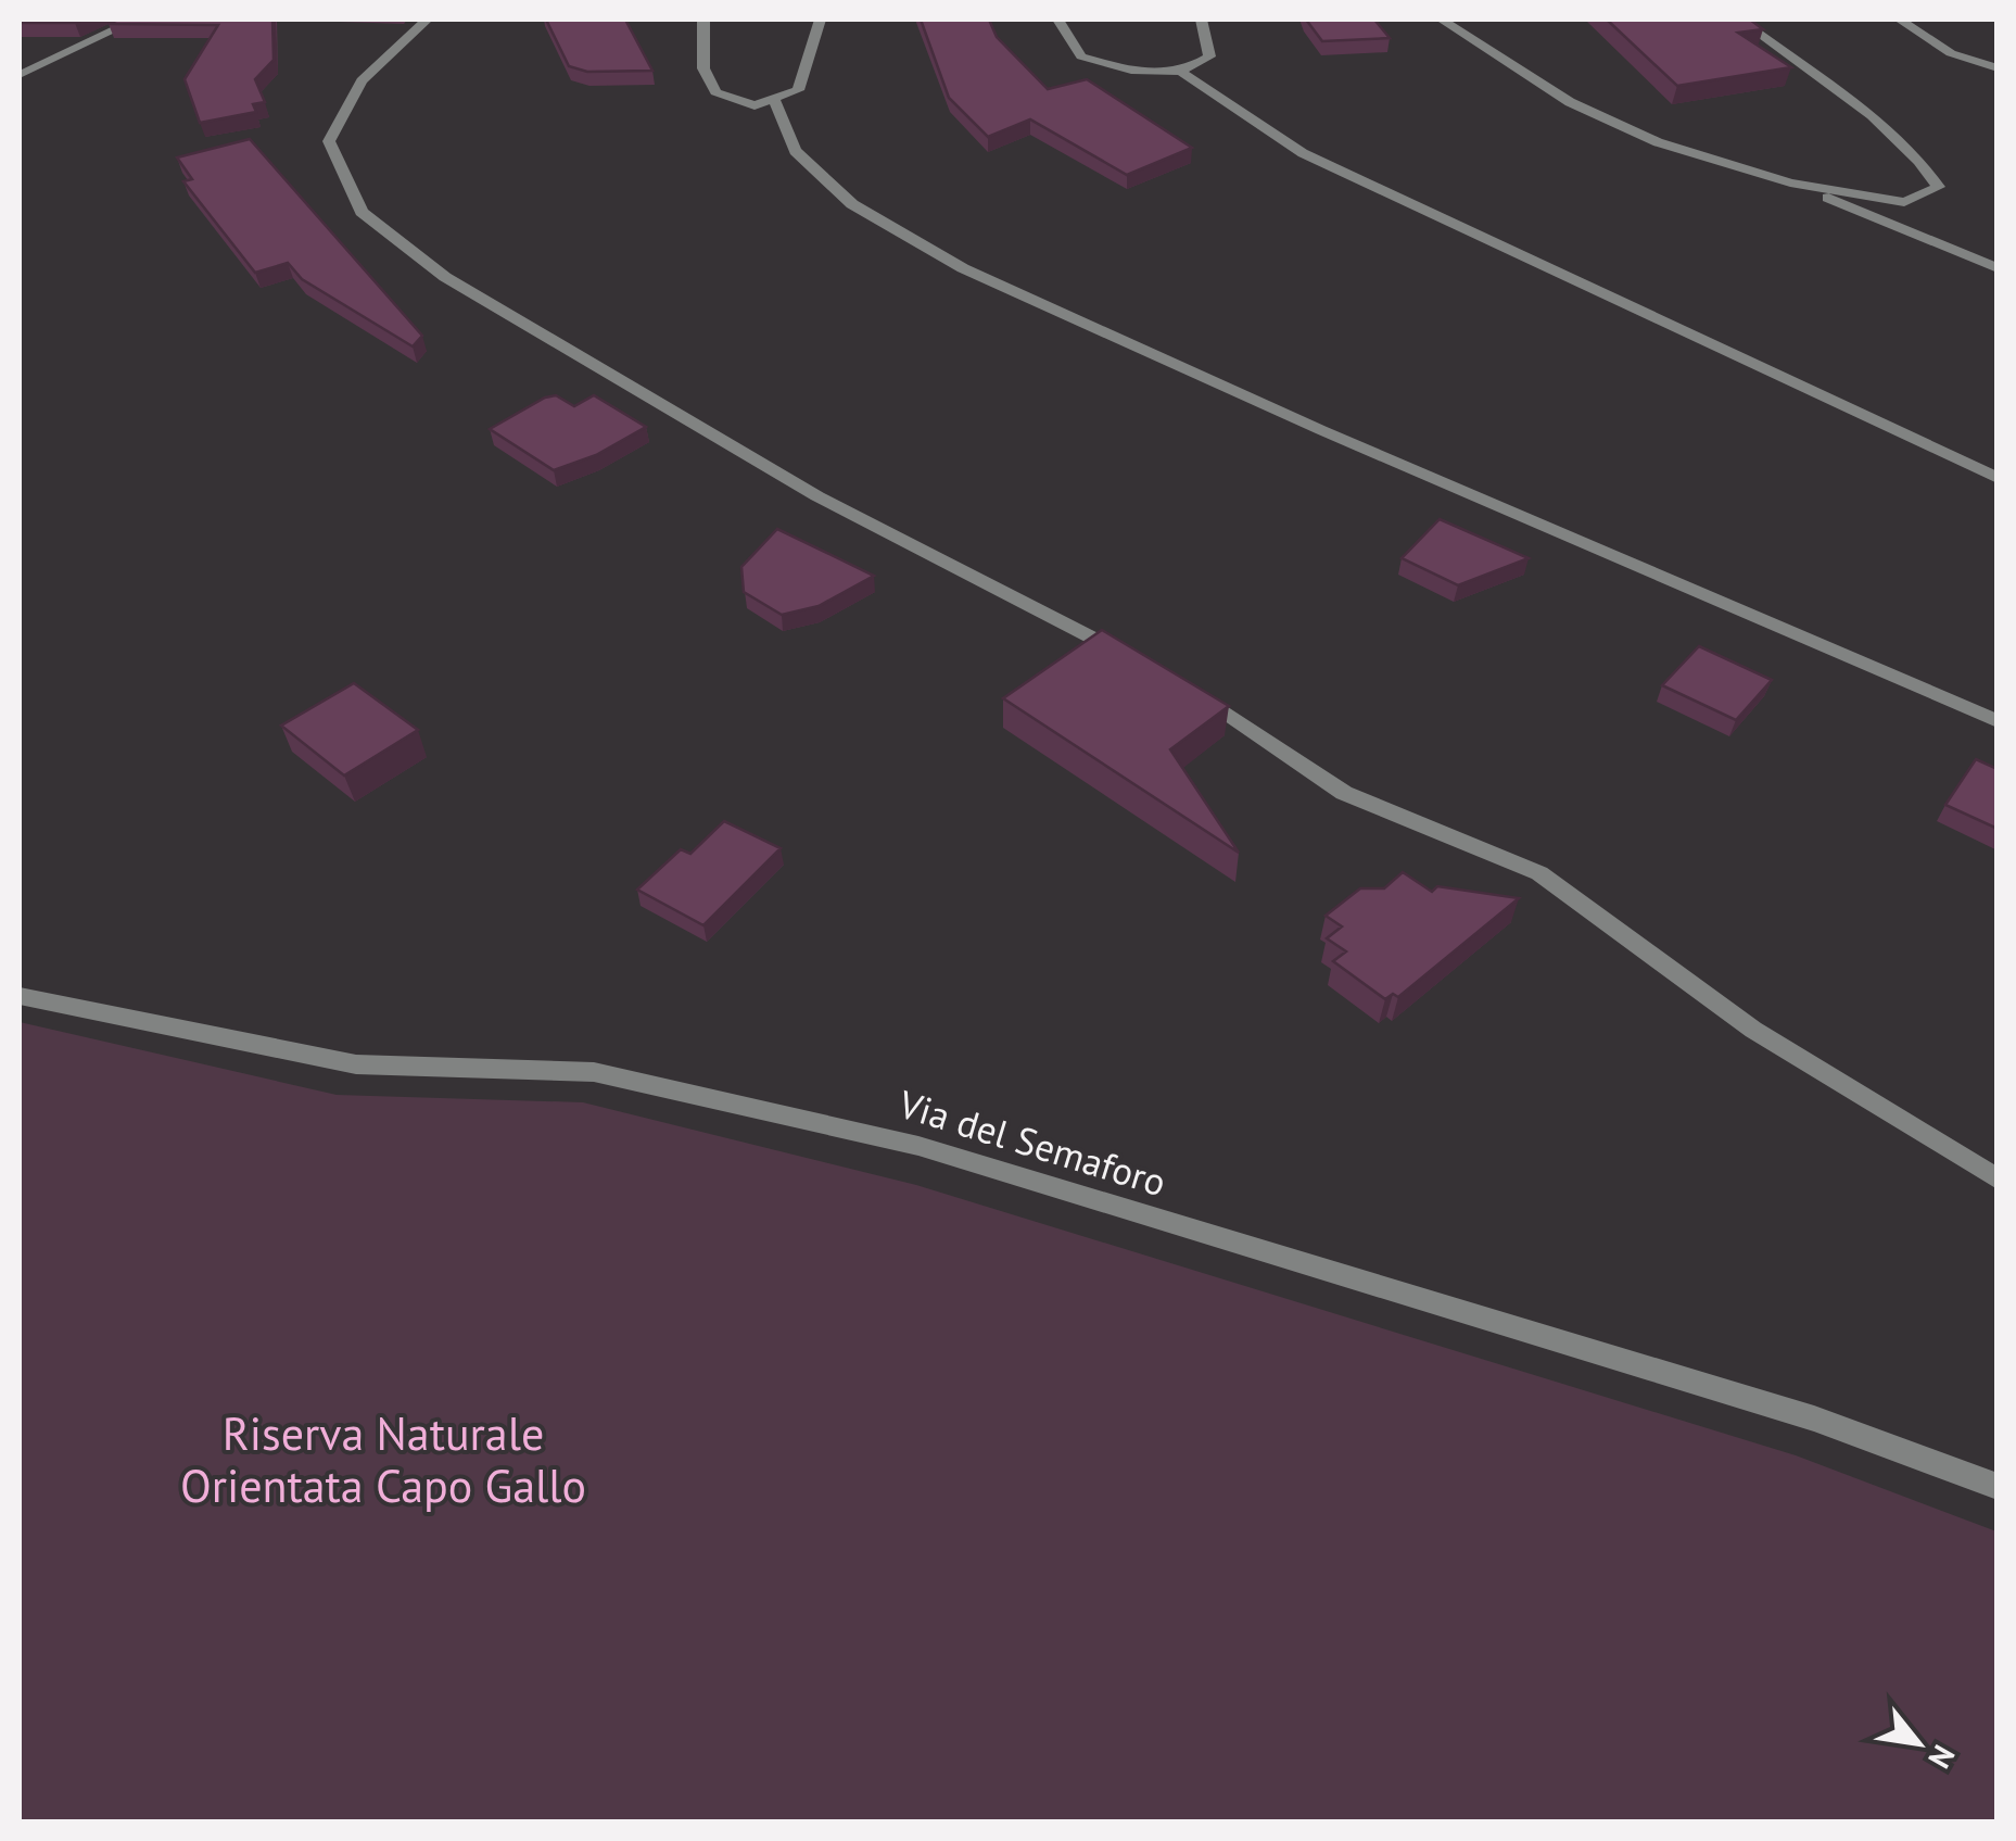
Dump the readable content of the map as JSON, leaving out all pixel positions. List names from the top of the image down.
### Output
{
  "streets": {
    "street": ["Via del Semaforo"]
  },
  "parks": ["Riserva Naturale Orientata Capo Gallo"],
  "north": "bottom right"
}
